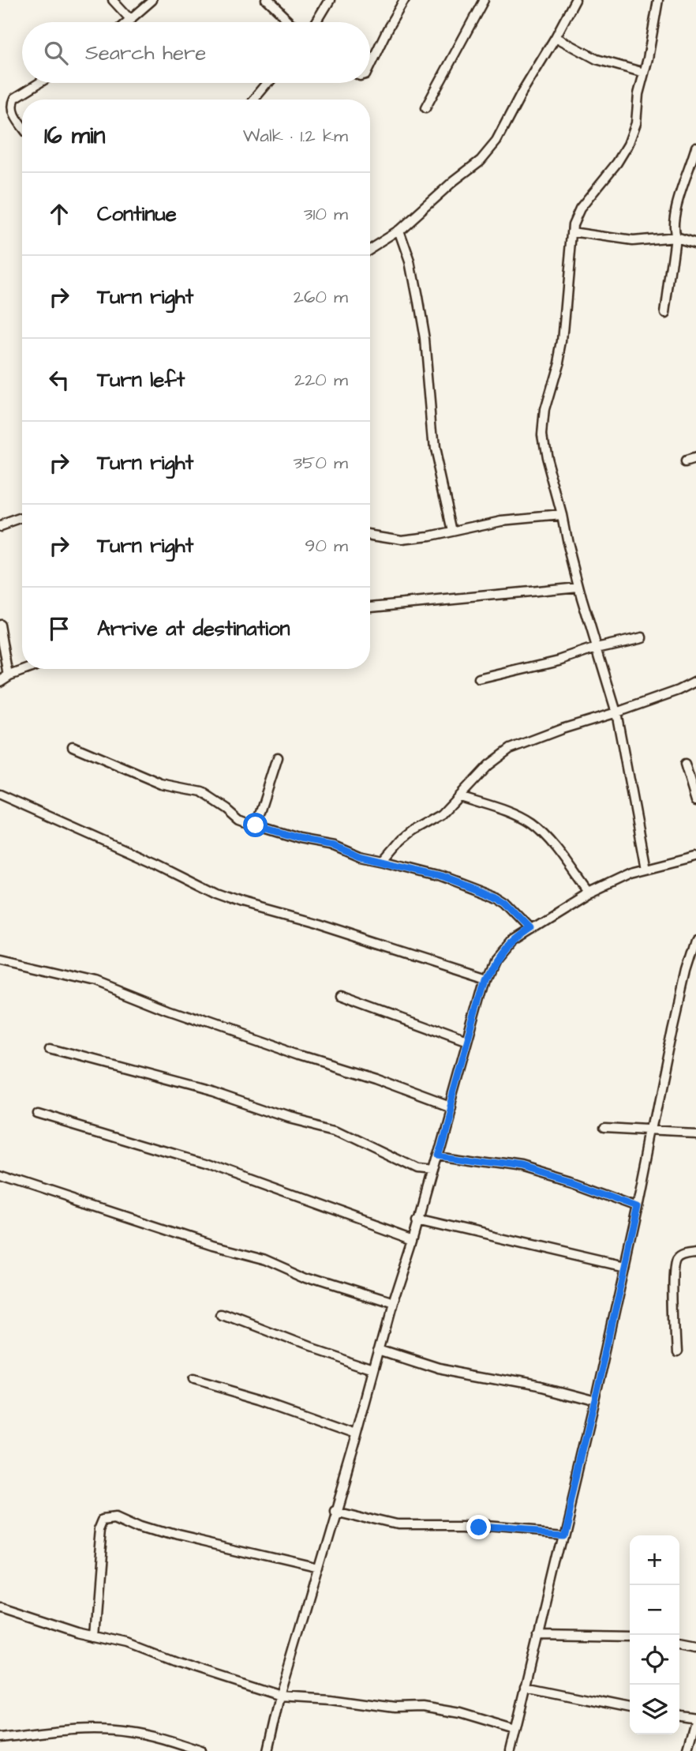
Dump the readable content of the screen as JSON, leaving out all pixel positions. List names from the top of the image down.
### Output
{
  "page": {
    "search": "Search here",
    "heading": ["16 min", "Walk · 1.2 km"],
    "list": [
      ["Continue", "310 m"],
      ["Turn right", "260 m"],
      ["Turn left", "220 m"],
      ["Turn right", "350 m"],
      ["Turn right", "90 m"],
      "Arrive at destination"
    ],
    "map_buttons": ["+", "−"]
  }
}
